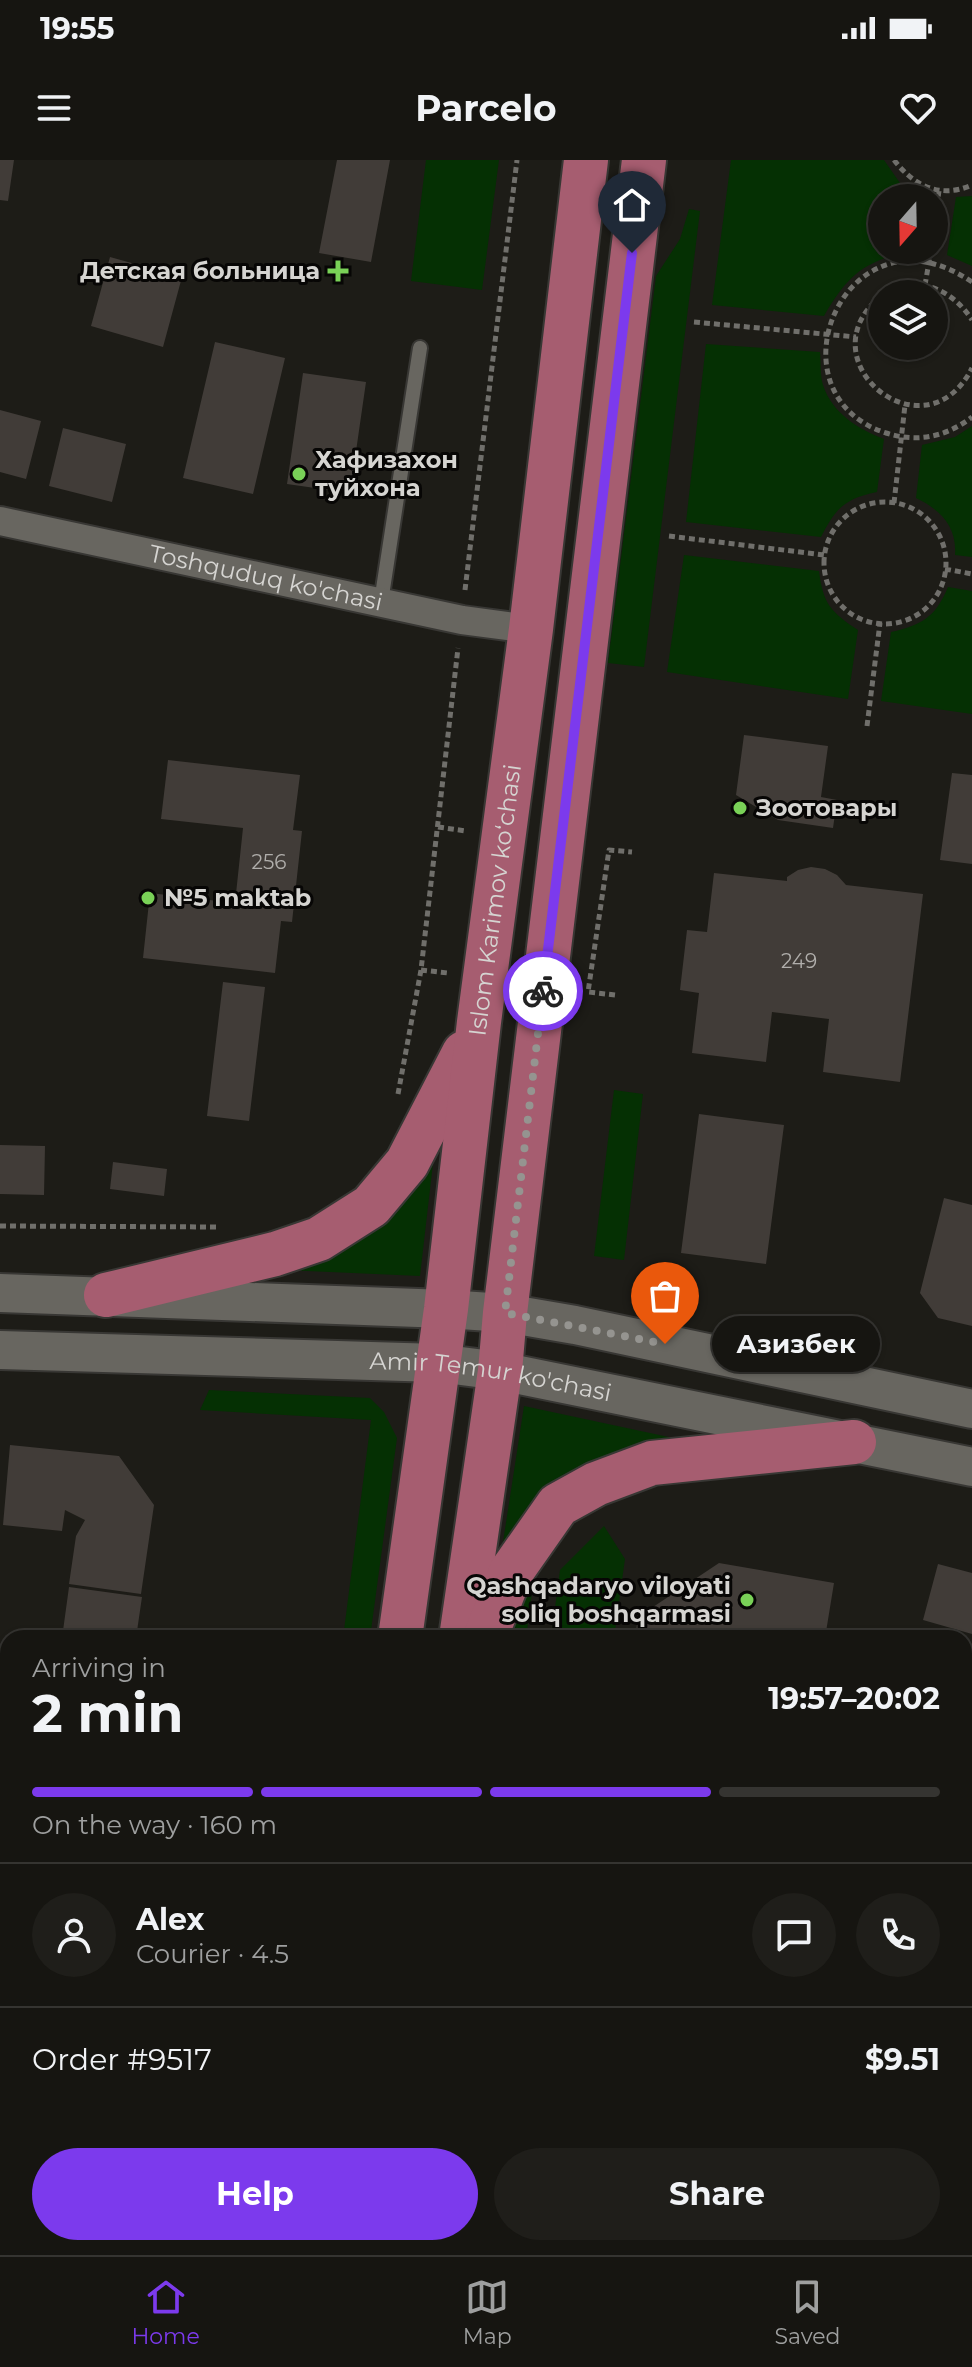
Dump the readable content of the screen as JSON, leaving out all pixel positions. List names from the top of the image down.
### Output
{
  "streets": {
    "main road": ["Islom Karimov ko‘chasi", "Amir Temur ko'chasi"],
    "street": ["Toshquduq ko'chasi"]
  },
  "crossings": [
    ["Toshquduq ko'chasi", "Islom Karimov ko‘chasi"],
    ["Islom Karimov ko‘chasi", "Amir Temur ko'chasi"]
  ],
  "places": {
    "health": ["Детская больница"],
    "other": [
      "Хафизахон туйхона",
      "Зоотовары",
      "№5 maktab",
      "Азизбек",
      "Qashqadaryo viloyati soliq boshqarmasi"
    ]
  },
  "house_numbers": ["256", "249"],
  "north": "bottom",
  "page": {
    "status": "19:55",
    "header": "Parcelo",
    "bubble": "Азизбек",
    "heading": ["2 min", "Arriving in", "19:57–20:02"],
    "panel": [
      "Alex",
      "Courier · 4.5",
      "Order #9517",
      "$9.51"
    ],
    "bar": "On the way · 160 m",
    "buttons": ["Help", "Share"],
    "tabs": ["Home", "Map", "Saved"]
  }
}
